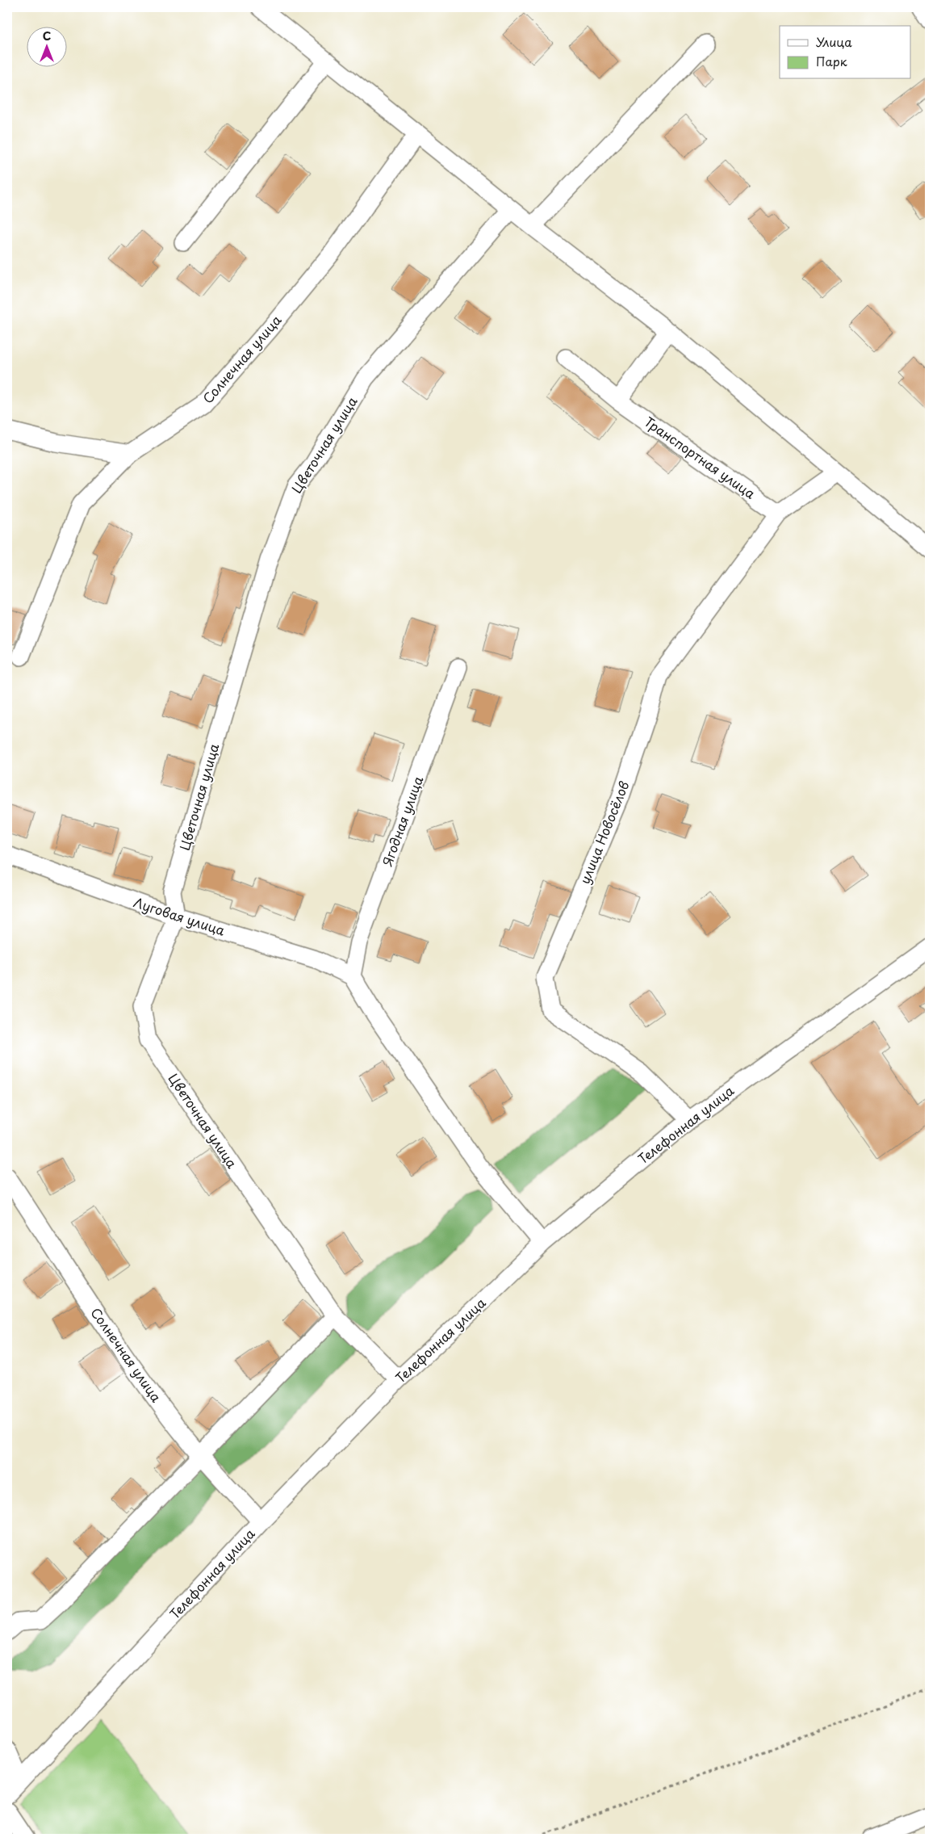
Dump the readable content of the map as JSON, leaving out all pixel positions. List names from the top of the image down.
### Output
{
  "streets": {
    "street": [
      "Солнечная улица",
      "Цветочная улица",
      "Транспортная улица",
      "Ягодная улица",
      "улица Новосёлов",
      "Луговая улица",
      "Телефонная улица"
    ]
  },
  "crossings": [
    ["Солнечная улица", "Телефонная улица"],
    ["Цветочная улица", "Луговая улица"],
    ["Цветочная улица", "Телефонная улица"],
    ["Транспортная улица", "улица Новосёлов"],
    ["Ягодная улица", "Луговая улица"],
    ["улица Новосёлов", "Телефонная улица"]
  ],
  "legend": ["Улица", "Парк"],
  "north": "top"
}
